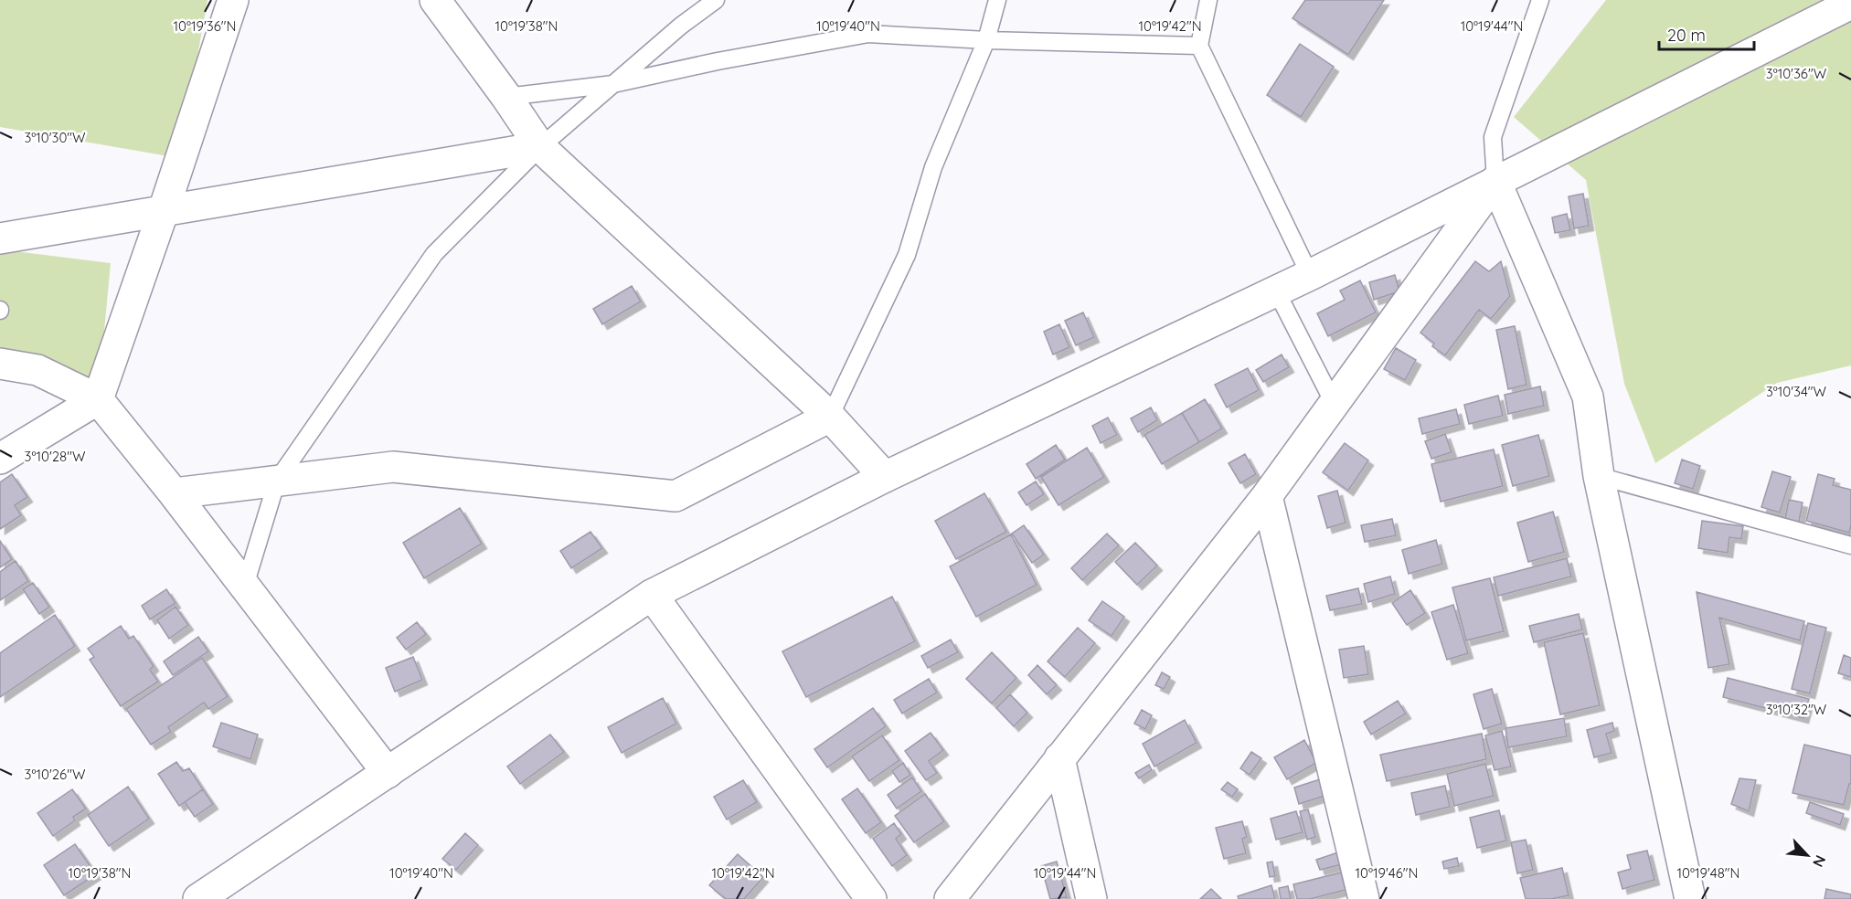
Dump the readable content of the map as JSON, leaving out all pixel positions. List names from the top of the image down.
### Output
{
  "scale_bar": "20 m",
  "north": "bottom right",
  "coordinates": [
    "10°19'44\"N",
    "10°19'36\"N",
    "10°19'38\"N",
    "10°19'40\"N",
    "10°19'42\"N",
    "3°10'36\"W",
    "3°10'30\"W",
    "3°10'34\"W",
    "3°10'28\"W",
    "3°10'32\"W",
    "3°10'26\"W",
    "10°19'46\"N",
    "10°19'48\"N"
  ]
}
